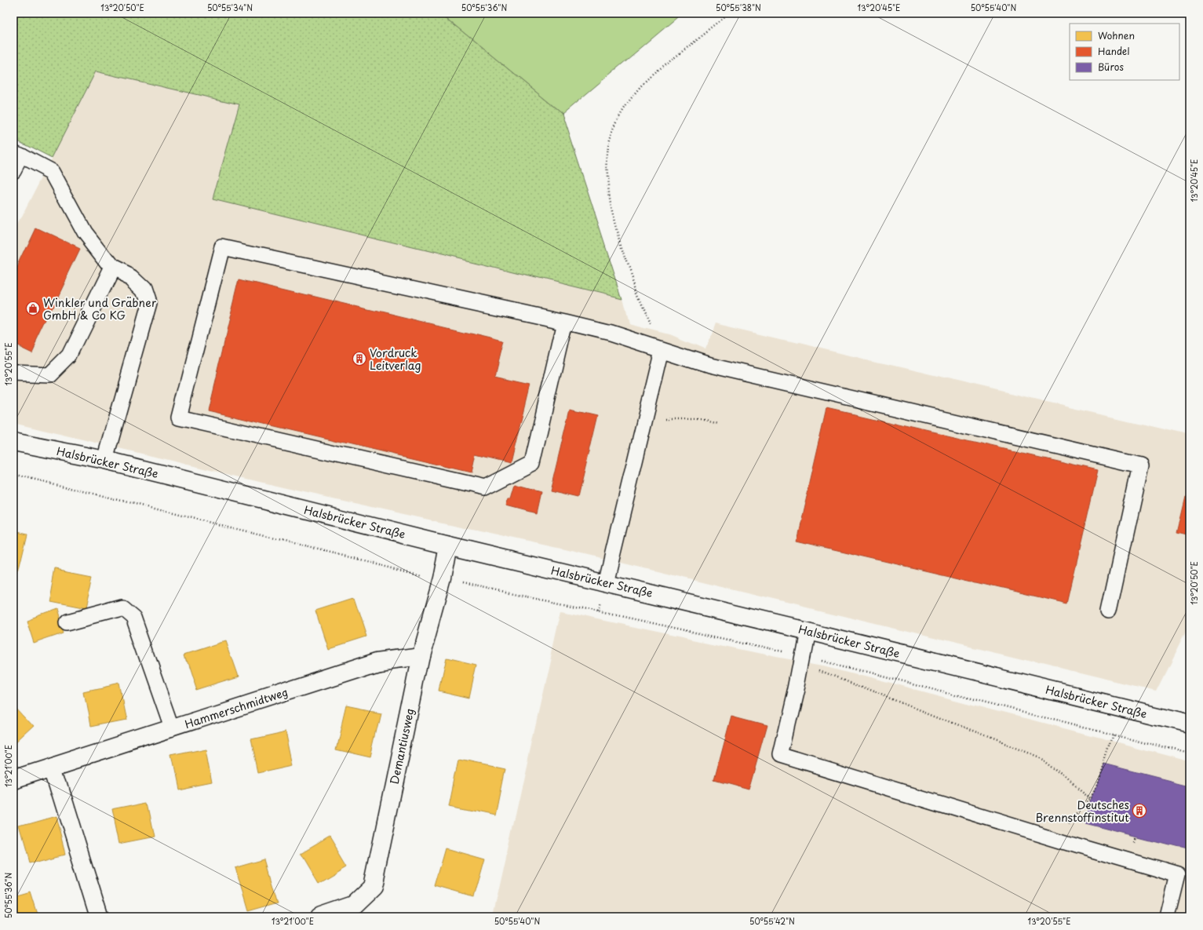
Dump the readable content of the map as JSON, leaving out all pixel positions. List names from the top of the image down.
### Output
{
  "streets": {
    "main road": ["Halsbrücker Straße", "Hammerschmidtweg", "Demantiusweg"]
  },
  "crossings": [
    ["Halsbrücker Straße", "Demantiusweg"],
    ["Hammerschmidtweg", "Demantiusweg"]
  ],
  "places": {
    "shop": ["Winkler und Gräbner GmbH & Co KG"],
    "building": ["Vordruck Leitverlag", "Deutsches Brennstoffinstitut"]
  },
  "legend": ["Wohnen", "Handel", "Büros"],
  "coordinates": [
    "13°20'50\"E",
    "50°55'34\"N",
    "50°55'36\"N",
    "50°55'38\"N",
    "13°20'45\"E",
    "50°55'40\"N",
    "13°20'55\"E",
    "13°21'00\"E",
    "50°55'42\"N"
  ]
}
